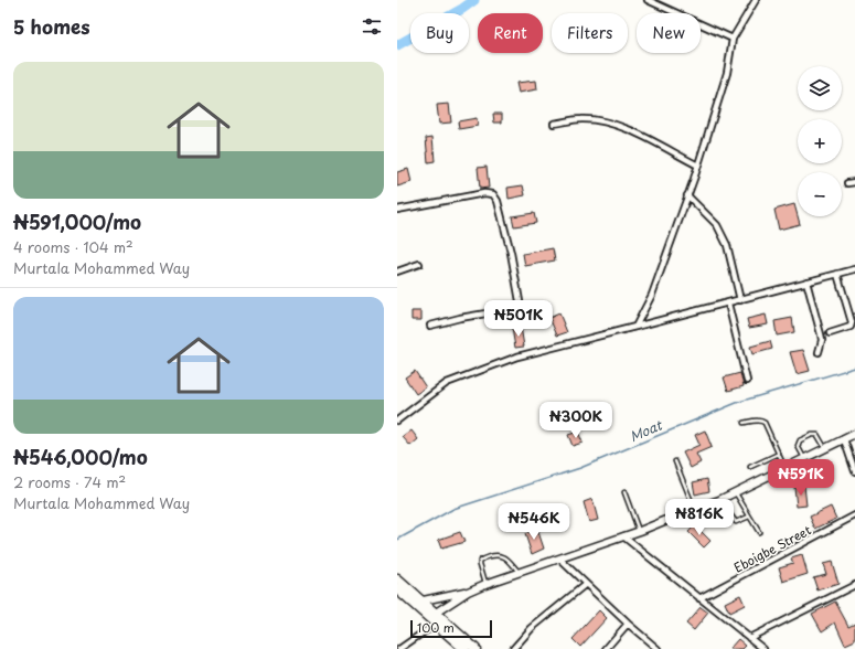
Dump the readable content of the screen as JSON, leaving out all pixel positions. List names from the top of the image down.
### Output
{
  "streets": {
    "street": ["Eboigbe Street"]
  },
  "water": ["Moat"],
  "scale_bar": "100 m",
  "page": {
    "heading": "5 homes",
    "chip": [
      "Buy",
      "Rent",
      "Filters",
      "New"
    ],
    "list": [
      {
        "name": "₦591,000/mo",
        "note": "4 rooms · 104 m² · Murtala Mohammed Way"
      },
      {
        "name": "₦546,000/mo",
        "note": "2 rooms · 74 m² · Murtala Mohammed Way"
      }
    ],
    "map_buttons": ["+", "−"],
    "price": [
      "₦501K",
      "₦300K",
      "₦591K",
      "₦816K",
      "₦546K"
    ],
    "scale": "100 m"
  }
}
